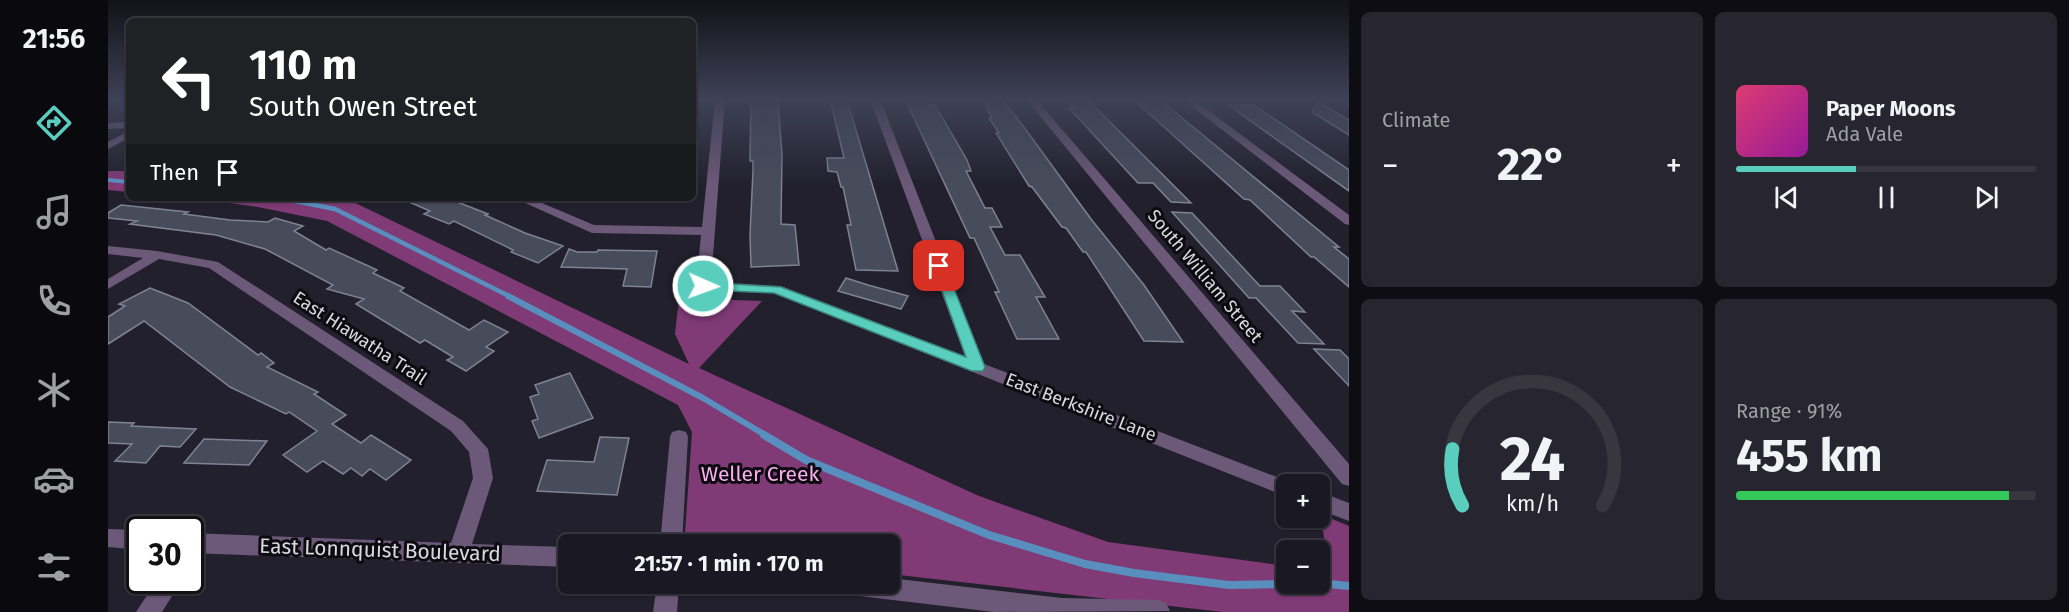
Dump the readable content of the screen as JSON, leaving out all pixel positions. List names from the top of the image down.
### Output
{
  "streets": {
    "street": [
      "South William Street",
      "East Hiawatha Trail",
      "East Berkshire Lane",
      "East Lonnquist Boulevard"
    ]
  },
  "crossings": [
    ["East Hiawatha Trail", "East Lonnquist Boulevard"]
  ],
  "parks": ["Weller Creek"],
  "page": {
    "tabs": "21:56",
    "tile": [
      "Climate",
      ["Range · 91%", "455 km"]
    ],
    "turn": ["110 m", "South Owen Street"],
    "song": ["Paper Moons", "Ada Vale"],
    "heat": ["−", "22°", "+"],
    "then": "Then",
    "map_buttons": ["+", "−"],
    "limit": "30",
    "trip": "21:57 · 1 min · 170 m",
    "gauge": ["24", "km/h"]
  }
}
